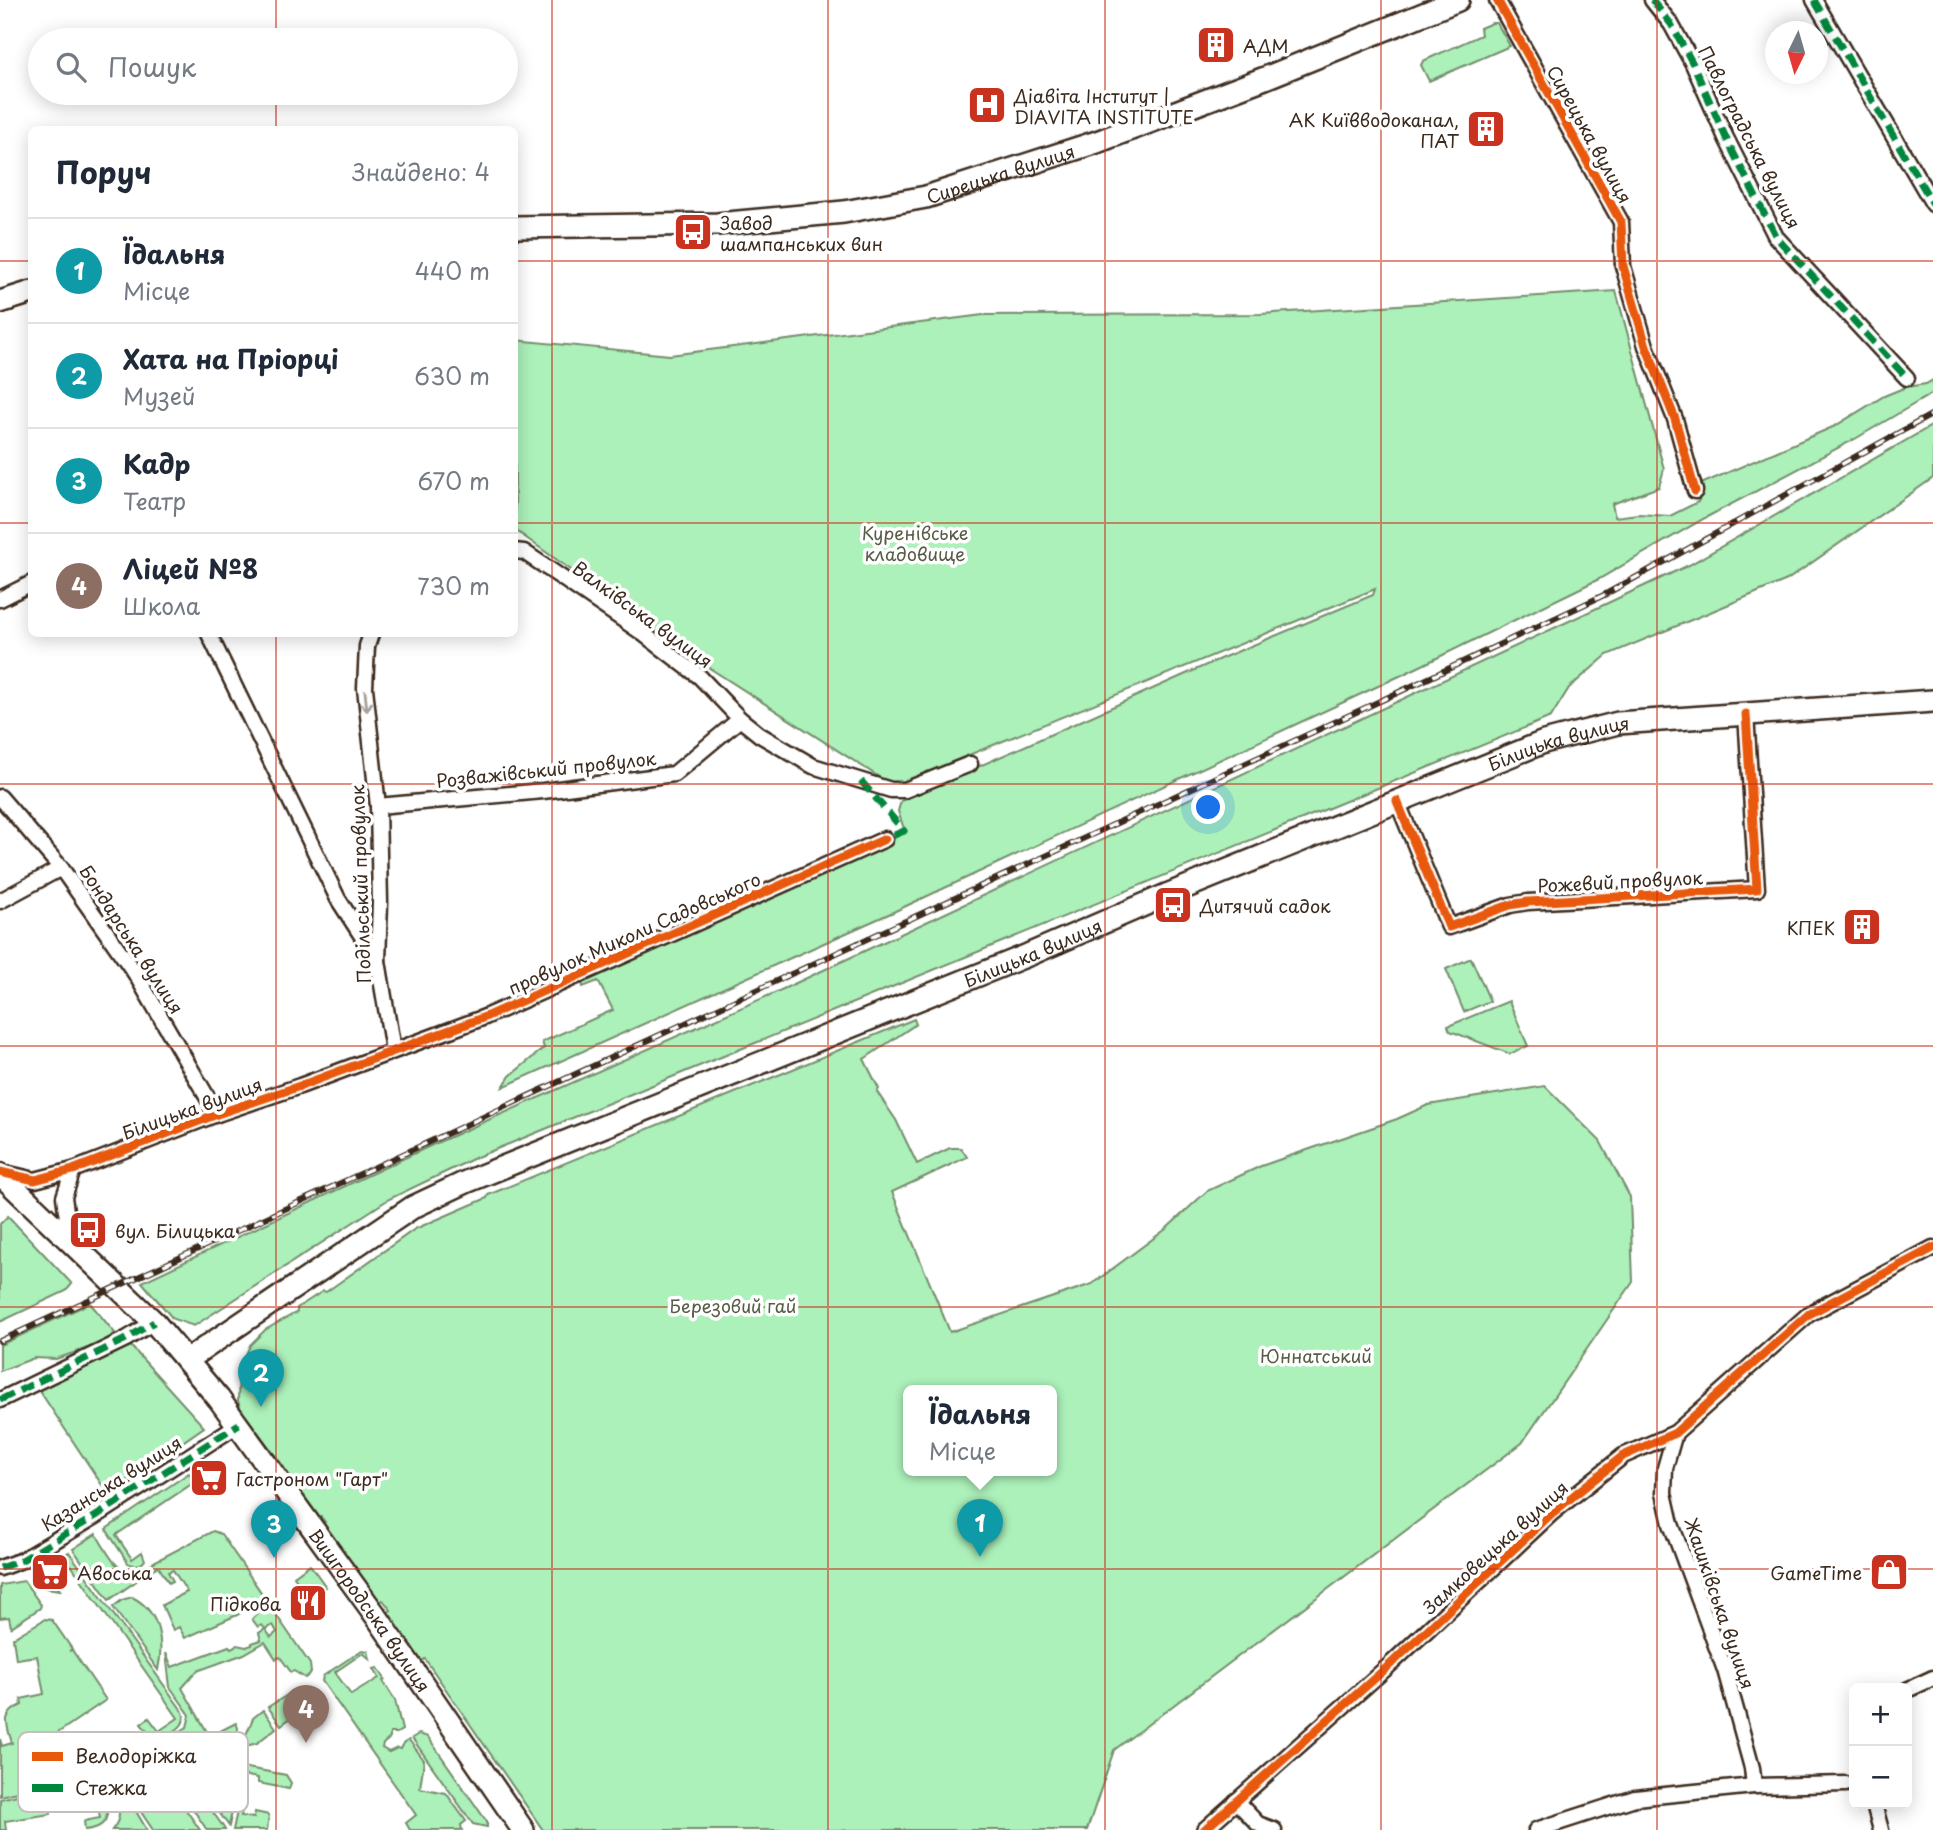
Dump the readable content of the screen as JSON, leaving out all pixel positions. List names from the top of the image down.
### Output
{
  "streets": {
    "main road": ["Сирецька вулиця", "Білицька вулиця", "Вишгородська вулиця"],
    "street": [
      "Павлоградська вулиця",
      "Валківська вулиця",
      "Розважівський провулок",
      "Рожевий провулок",
      "Подільський провулок",
      "провулок Миколи Садовського",
      "Бондарська вулиця",
      "Казанська вулиця",
      "Замковецька вулиця",
      "Жашківська вулиця"
    ]
  },
  "crossings": [
    ["Валківська вулиця", "Розважівський провулок"],
    ["Білицька вулиця", "Рожевий провулок"],
    ["Білицька вулиця", "Подільський провулок"],
    ["Білицька вулиця", "провулок Миколи Садовського"],
    ["Білицька вулиця", "Бондарська вулиця"],
    ["Білицька вулиця", "Вишгородська вулиця"],
    ["Розважівський провулок", "Подільський провулок"],
    ["Подільський провулок", "провулок Миколи Садовського"],
    ["Казанська вулиця", "Вишгородська вулиця"],
    ["Замковецька вулиця", "Жашківська вулиця"]
  ],
  "parks": ["Куренівське кладовище", "Березовий гай", "Юннатський"],
  "places": {
    "building": ["АДМ", "АК Київводоканал, ПАТ", "КПЕК"],
    "hospital": ["Діавіта Інститут | DIAVITA INSTITUTE"],
    "bus stop": ["Завод шампанських вин", "Дитячий садок", "вул. Білицька"],
    "supermarket": ["Гастроном \"Гарт\"", "Авоська"],
    "shop": ["GameTime"],
    "restaurant": ["Підкова"]
  },
  "legend": ["Велодоріжка", "Стежка"],
  "north": "bottom",
  "page": {
    "search": "Пошук",
    "heading": ["Поруч", "Знайдено: 4"],
    "list": [
      {
        "mark": "1",
        "name": "Їдальня",
        "note": "Місце",
        "value": "440 m"
      },
      {
        "mark": "2",
        "name": "Хата на Пріорці",
        "note": "Музей",
        "value": "630 m"
      },
      {
        "mark": "3",
        "name": "Кадр",
        "note": "Театр",
        "value": "670 m"
      },
      {
        "mark": "4",
        "name": "Ліцей №8",
        "note": "Школа",
        "value": "730 m"
      }
    ],
    "pins": [
      "2",
      "1",
      "3",
      "4"
    ],
    "popup": ["Їдальня", "Місце"],
    "map_buttons": ["+", "−"]
  }
}
